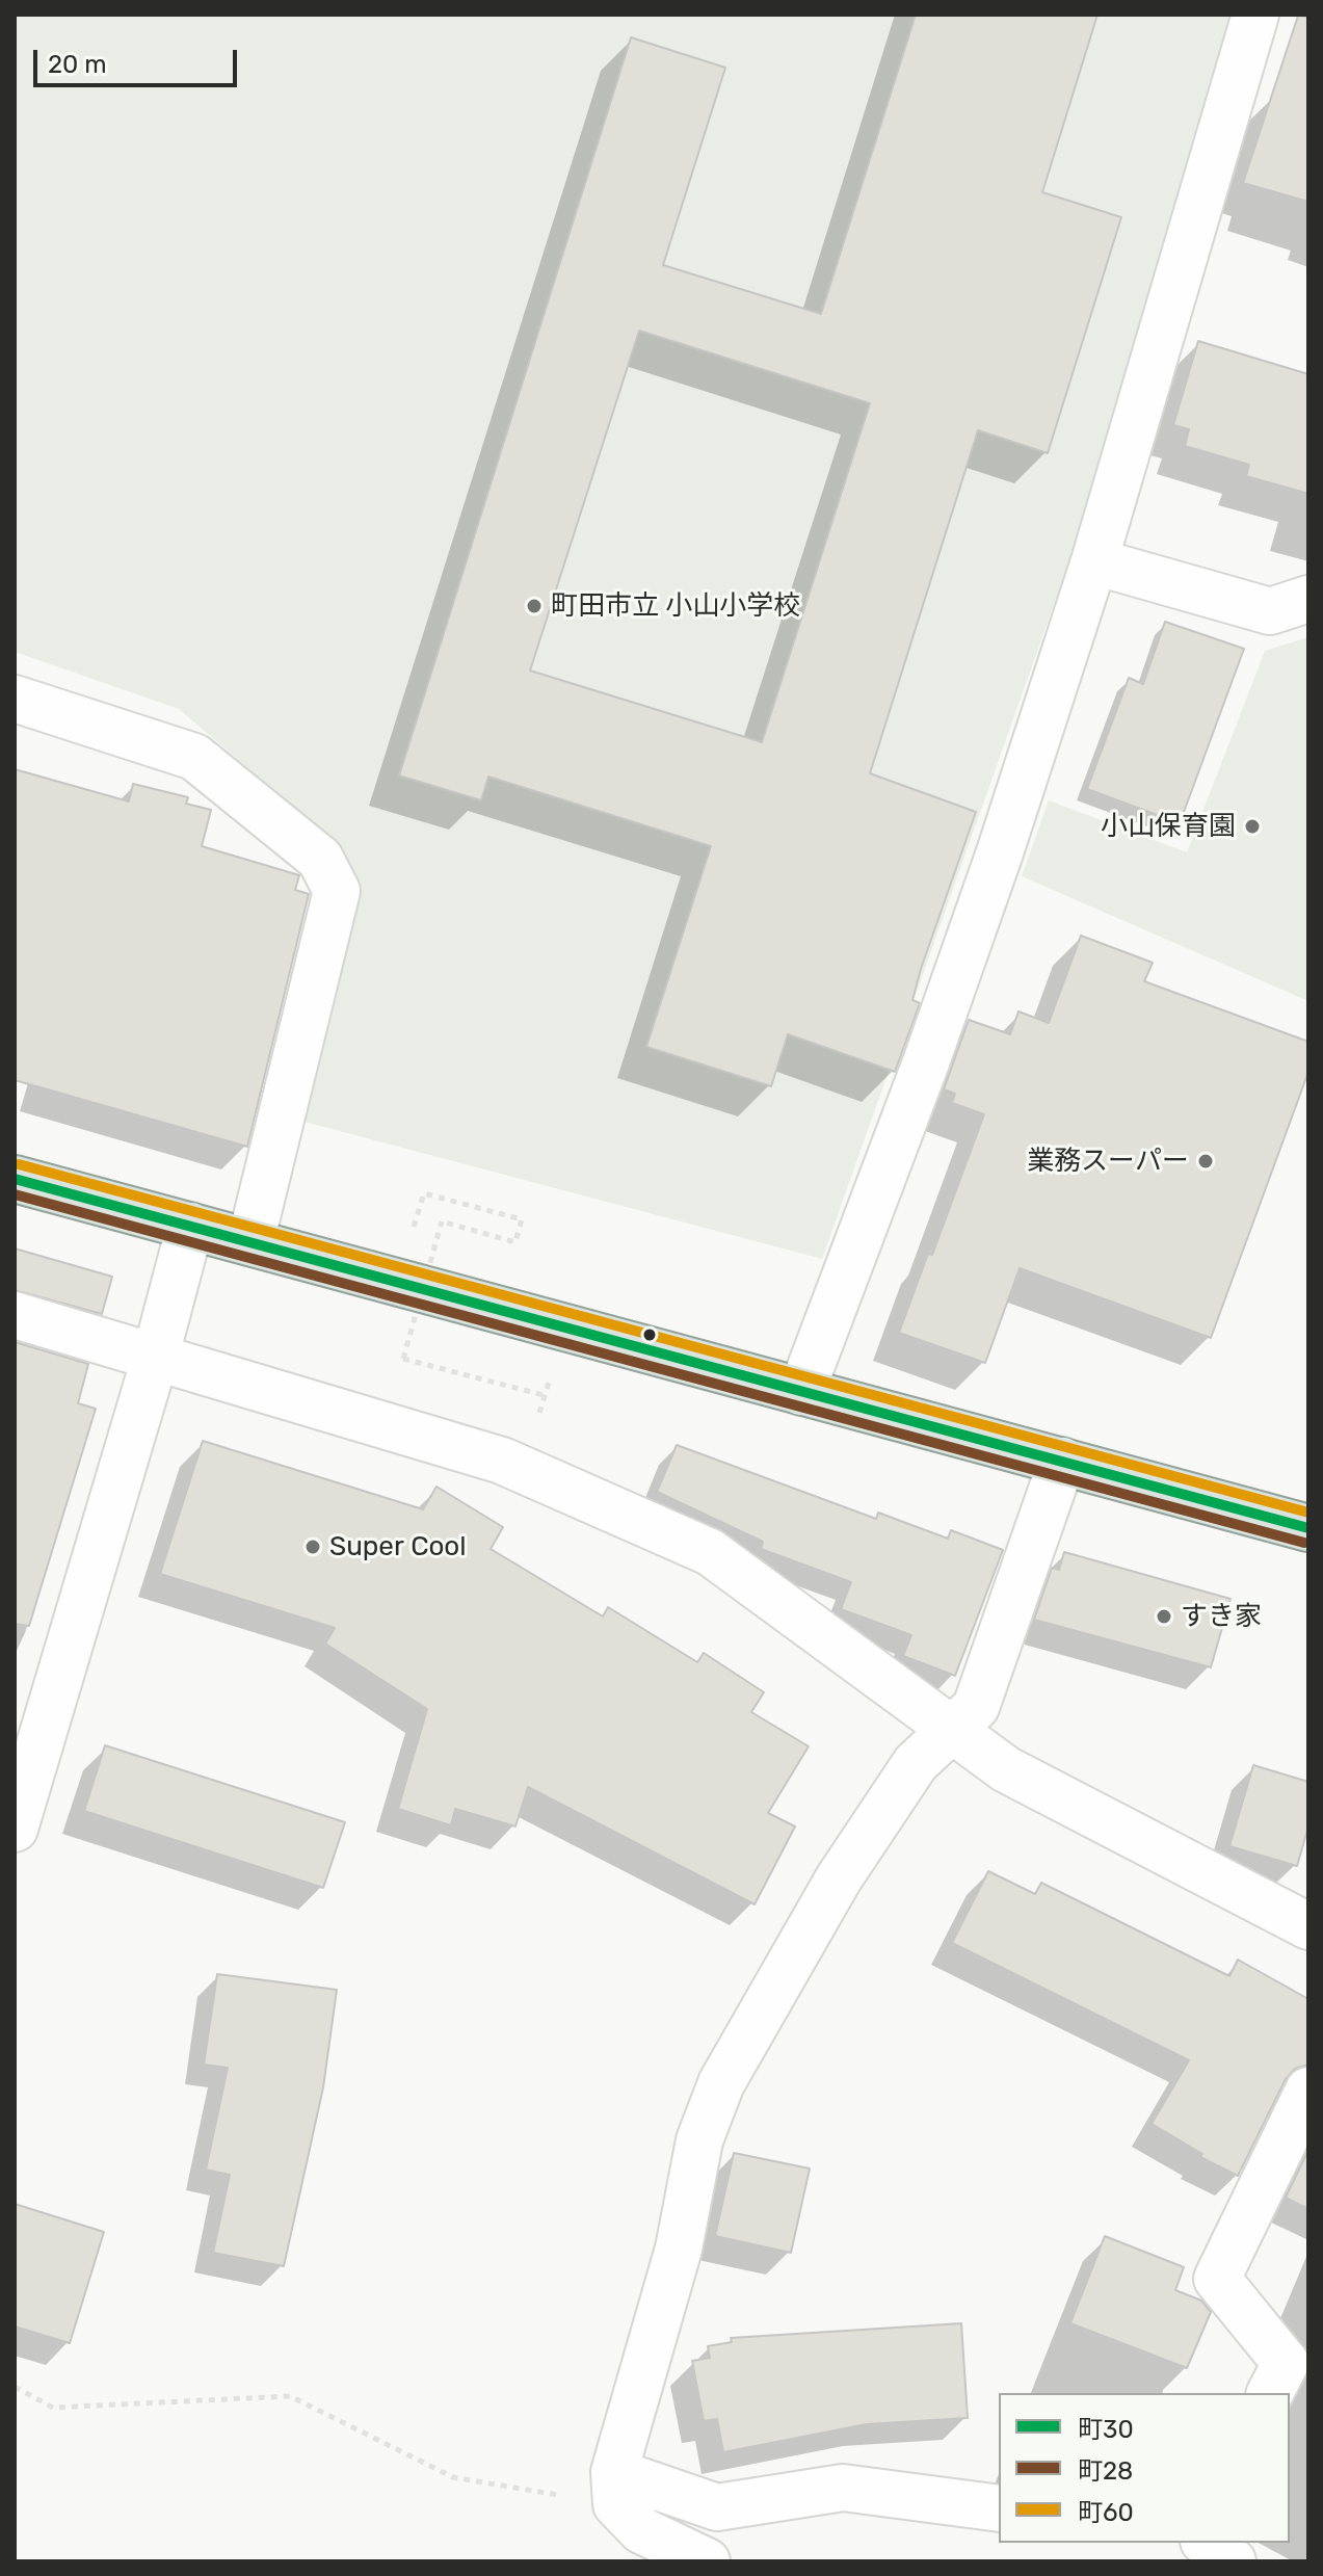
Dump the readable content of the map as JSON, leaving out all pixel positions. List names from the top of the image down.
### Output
{
  "places": [
    "町田市立 小山小学校",
    "小山保育園",
    "業務スーパー",
    "Super Cool",
    "すき家"
  ],
  "lines": ["transit line 町60", "transit line 町30", "transit line 町28"],
  "legend": ["町30", "町28", "町60"],
  "scale_bar": "20 m"
}
